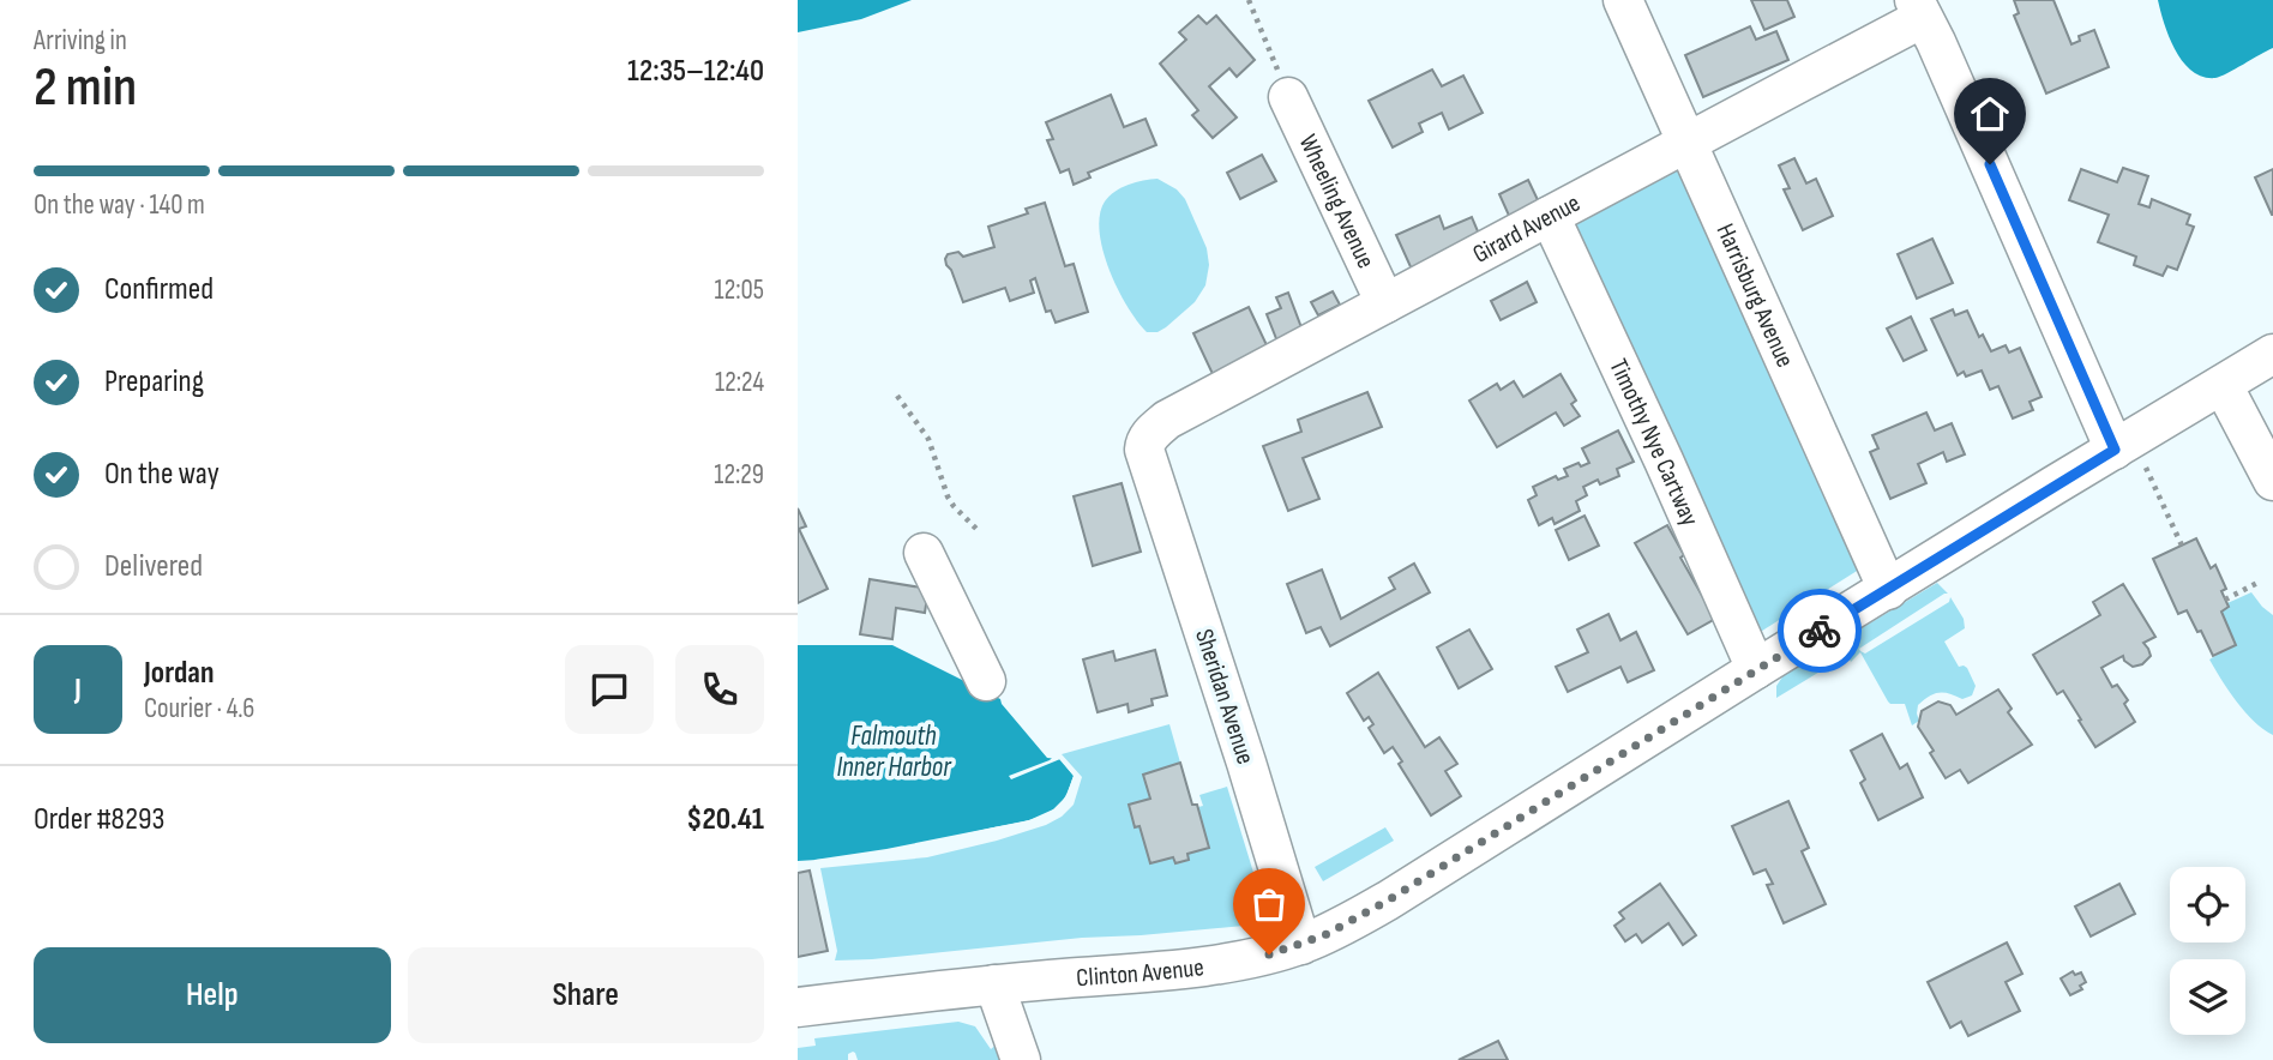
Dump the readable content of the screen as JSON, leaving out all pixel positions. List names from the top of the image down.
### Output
{
  "streets": {
    "street": [
      "Wheeling Avenue",
      "Girard Avenue",
      "Harrisburg Avenue",
      "Timothy Nye Cartway",
      "Sheridan Avenue",
      "Clinton Avenue"
    ]
  },
  "crossings": [
    ["Wheeling Avenue", "Girard Avenue"],
    ["Girard Avenue", "Harrisburg Avenue"],
    ["Girard Avenue", "Timothy Nye Cartway"],
    ["Girard Avenue", "Sheridan Avenue"],
    ["Harrisburg Avenue", "Clinton Avenue"],
    ["Timothy Nye Cartway", "Clinton Avenue"],
    ["Sheridan Avenue", "Clinton Avenue"]
  ],
  "water": ["Falmouth Inner Harbor"],
  "page": {
    "heading": ["2 min", "Arriving in", "12:35–12:40"],
    "panel": [
      "Jordan",
      "Courier · 4.6",
      "Order #8293",
      "$20.41"
    ],
    "bar": "On the way · 140 m",
    "list": [
      ["Confirmed", "12:05"],
      ["Preparing", "12:24"],
      ["On the way", "12:29"],
      "Delivered"
    ],
    "round": "J",
    "buttons": ["Help", "Share"]
  }
}
